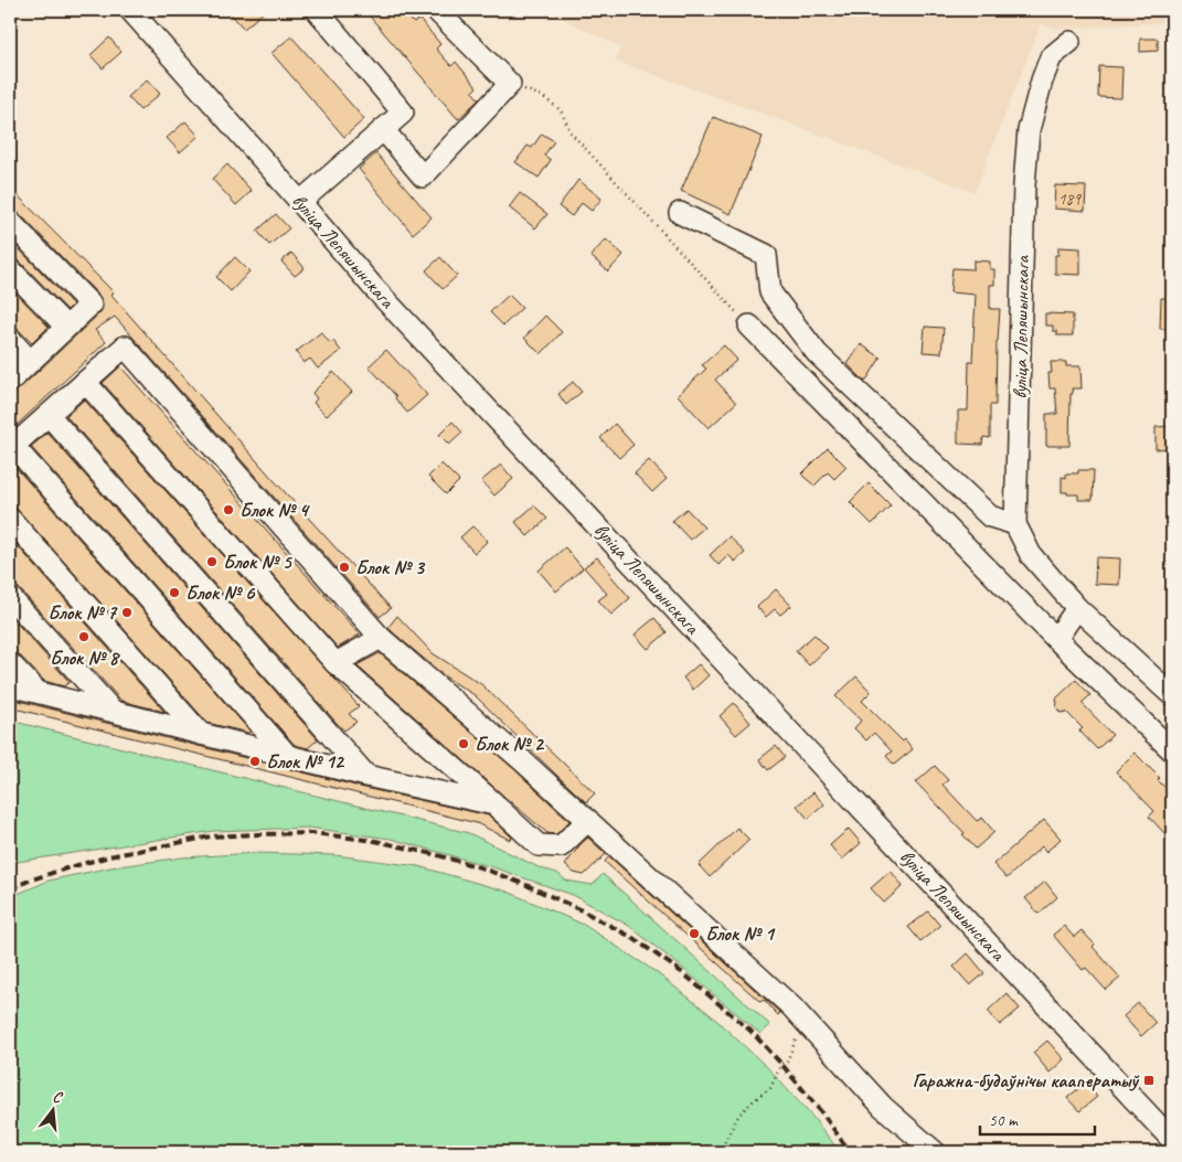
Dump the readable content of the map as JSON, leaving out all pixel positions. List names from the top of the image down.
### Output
{
  "streets": {
    "street": ["вуліца Лепяшынскага"]
  },
  "places": {
    "other": [
      "Блок № 4",
      "Блок № 5",
      "Блок № 3",
      "Блок № 6",
      "Блок № 7",
      "Блок № 8",
      "Блок № 2",
      "Блок № 12",
      "Блок № 1"
    ],
    "transit": ["Гаражна-будаўнічы кааператыў"]
  },
  "house_numbers": ["189"],
  "scale_bar": "50 m",
  "north": "top"
}
